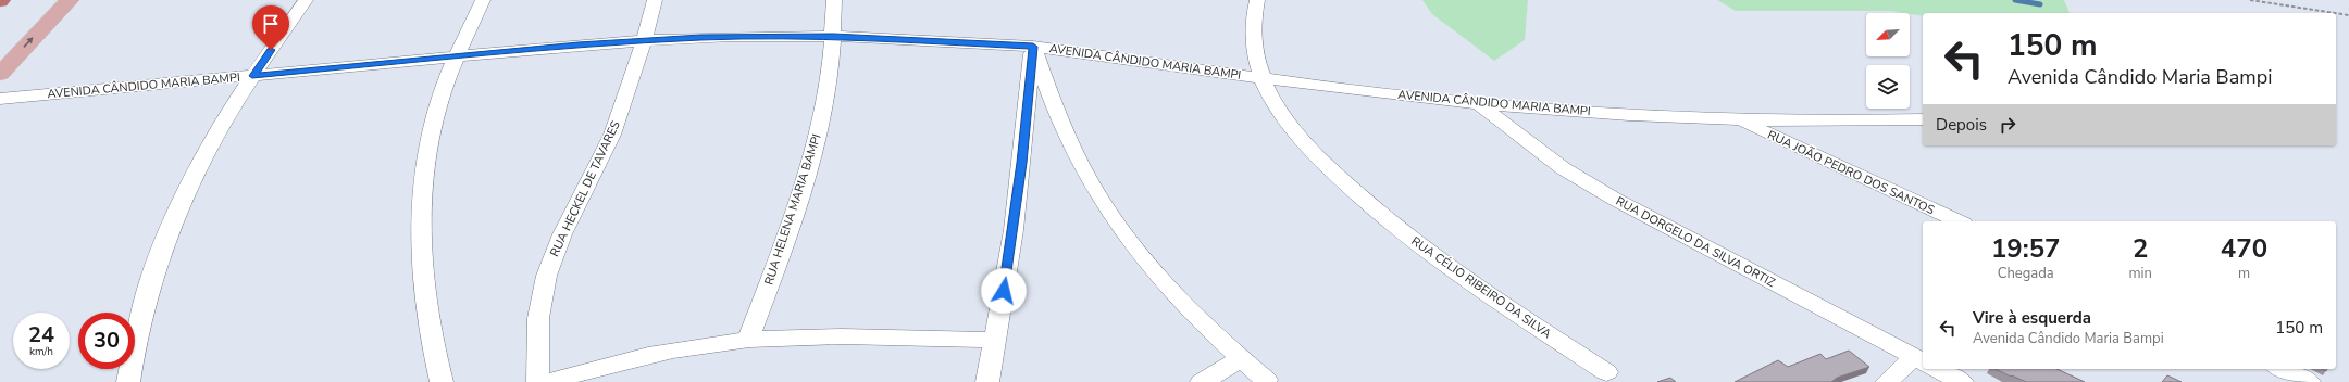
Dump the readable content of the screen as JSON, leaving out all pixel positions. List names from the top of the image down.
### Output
{
  "streets": {
    "street": [
      "AVENIDA CÂNDIDO MARIA BAMPI",
      "RUA JOÃO PEDRO DOS SANTOS",
      "RUA HECKEL DE TAVARES",
      "RUA HELENA MARIA BAMPI",
      "RUA DORGELO DA SILVA ORTIZ",
      "RUA CÉLIO RIBEIRO DA SILVA"
    ]
  },
  "crossings": [
    ["AVENIDA CÂNDIDO MARIA BAMPI", "RUA JOÃO PEDRO DOS SANTOS"],
    ["AVENIDA CÂNDIDO MARIA BAMPI", "RUA HECKEL DE TAVARES"],
    ["AVENIDA CÂNDIDO MARIA BAMPI", "RUA HELENA MARIA BAMPI"],
    ["AVENIDA CÂNDIDO MARIA BAMPI", "RUA DORGELO DA SILVA ORTIZ"],
    ["AVENIDA CÂNDIDO MARIA BAMPI", "RUA CÉLIO RIBEIRO DA SILVA"]
  ],
  "north": "bottom left",
  "page": {
    "turn": ["150 m", "Avenida Cândido Maria Bampi"],
    "then": "Depois",
    "eta": [
      "19:57",
      "Chegada",
      "2",
      "min",
      "470",
      "m"
    ],
    "list": [
      {
        "name": "Vire à esquerda",
        "note": "Avenida Cândido Maria Bampi",
        "value": "150 m"
      }
    ],
    "speed": "24 km/h",
    "limit": "30"
  }
}
